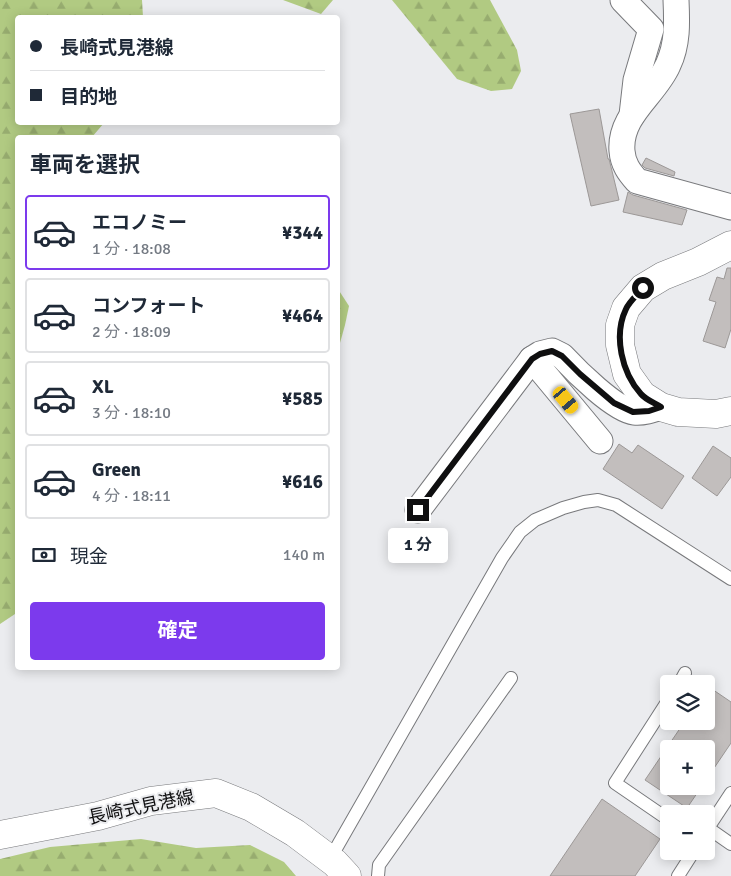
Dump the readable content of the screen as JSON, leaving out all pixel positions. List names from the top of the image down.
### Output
{
  "streets": {
    "main road": ["長崎式見港線"]
  },
  "page": {
    "banner": ["長崎式見港線", "目的地"],
    "heading": "車両を選択",
    "list": [
      {
        "name": "エコノミー",
        "note": "1 分 · 18:08",
        "value": "¥344"
      },
      {
        "name": "コンフォート",
        "note": "2 分 · 18:09",
        "value": "¥464"
      },
      {
        "name": "XL",
        "note": "3 分 · 18:10",
        "value": "¥585"
      },
      {
        "name": "Green",
        "note": "4 分 · 18:11",
        "value": "¥616"
      }
    ],
    "pay": ["現金", "140 m"],
    "bubble": "1 分",
    "buttons": "確定",
    "map_buttons": ["+", "−"]
  }
}
